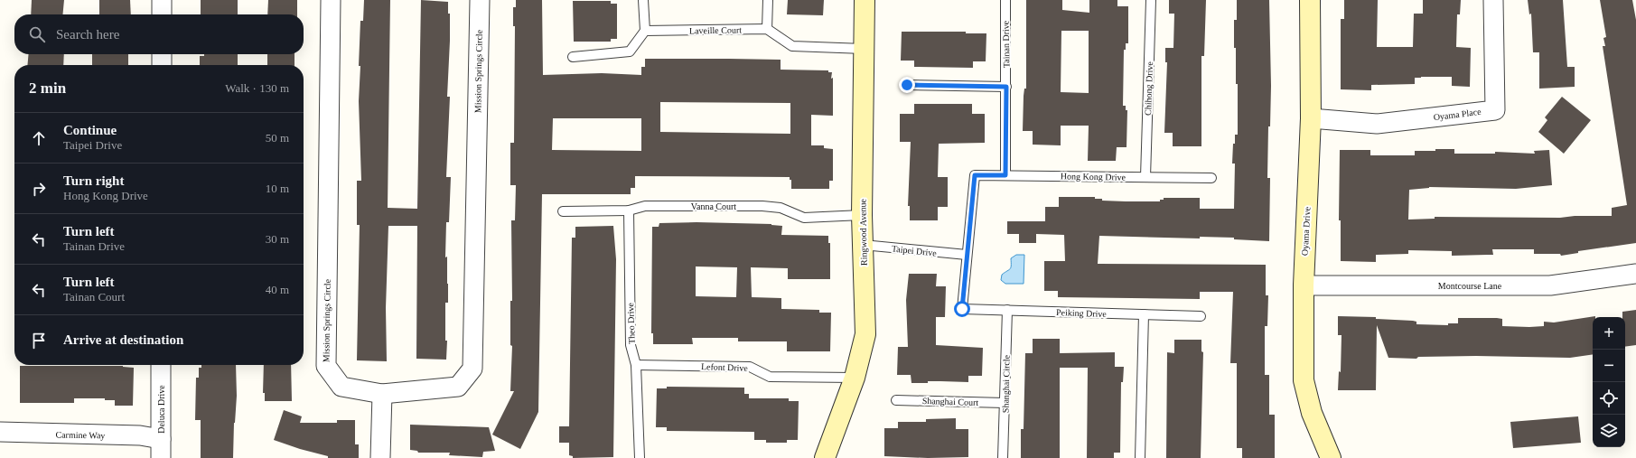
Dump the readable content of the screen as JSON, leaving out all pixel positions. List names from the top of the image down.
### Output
{
  "streets": {
    "street": [
      "Mission Springs Circle",
      "Oyama Place",
      "Oyama Drive",
      "Ringwood Avenue",
      "Montcourse Lane",
      "Deluca Drive",
      "Carmine Way"
    ],
    "lane": [
      "Laveille Court",
      "Tainan Drive",
      "Chihong Drive",
      "Hong Kong Drive",
      "Vanna Court",
      "Taipei Drive",
      "Peiking Drive",
      "Theo Drive",
      "Lefont Drive",
      "Shanghai Circle",
      "Shanghai Court"
    ]
  },
  "crossings": [
    ["Tainan Drive", "Hong Kong Drive"],
    ["Chihong Drive", "Hong Kong Drive"],
    ["Oyama Place", "Oyama Drive"],
    ["Hong Kong Drive", "Taipei Drive"],
    ["Hong Kong Drive", "Peiking Drive"],
    ["Vanna Court", "Ringwood Avenue"],
    ["Vanna Court", "Theo Drive"],
    ["Oyama Drive", "Montcourse Lane"],
    ["Ringwood Avenue", "Taipei Drive"],
    ["Ringwood Avenue", "Lefont Drive"],
    ["Taipei Drive", "Peiking Drive"],
    ["Peiking Drive", "Shanghai Circle"],
    ["Theo Drive", "Lefont Drive"],
    ["Shanghai Circle", "Shanghai Court"],
    ["Deluca Drive", "Carmine Way"]
  ],
  "page": {
    "search": "Search here",
    "heading": ["2 min", "Walk · 130 m"],
    "list": [
      ["Continue", "Taipei Drive", "50 m"],
      ["Turn right", "Hong Kong Drive", "10 m"],
      ["Turn left", "Tainan Drive", "30 m"],
      ["Turn left", "Tainan Court", "40 m"],
      "Arrive at destination"
    ],
    "map_buttons": ["+", "−"]
  }
}
